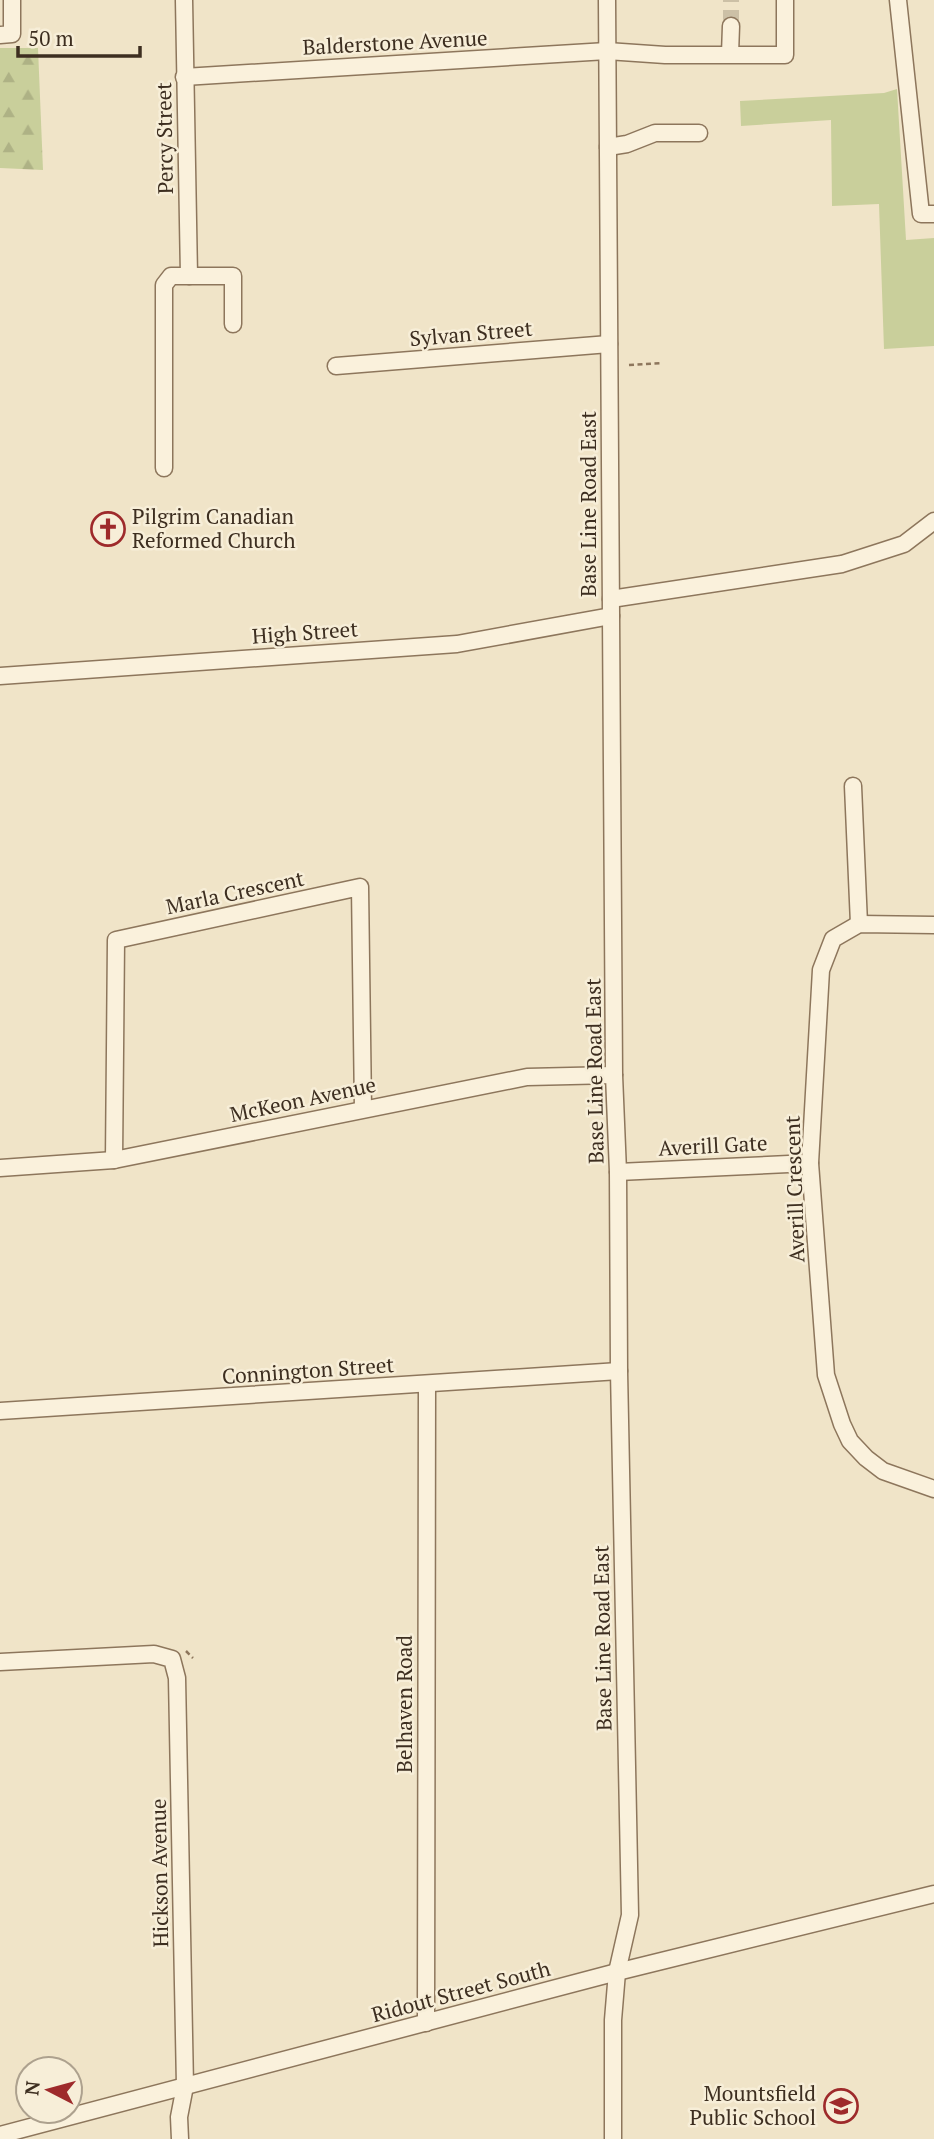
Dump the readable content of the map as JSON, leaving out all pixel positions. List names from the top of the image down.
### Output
{
  "streets": {
    "street": [
      "Balderstone Avenue",
      "Percy Street",
      "Sylvan Street",
      "Base Line Road East",
      "High Street",
      "Marla Crescent",
      "McKeon Avenue",
      "Averill Gate",
      "Averill Crescent",
      "Connington Street",
      "Belhaven Road",
      "Hickson Avenue",
      "Ridout Street South"
    ]
  },
  "crossings": [
    ["Balderstone Avenue", "Percy Street"],
    ["Balderstone Avenue", "Base Line Road East"],
    ["Sylvan Street", "Base Line Road East"],
    ["Base Line Road East", "High Street"],
    ["Base Line Road East", "McKeon Avenue"],
    ["Base Line Road East", "Averill Gate"],
    ["Base Line Road East", "Connington Street"],
    ["Base Line Road East", "Ridout Street South"],
    ["Marla Crescent", "McKeon Avenue"],
    ["Averill Gate", "Averill Crescent"],
    ["Connington Street", "Belhaven Road"],
    ["Belhaven Road", "Ridout Street South"],
    ["Hickson Avenue", "Ridout Street South"]
  ],
  "places": {
    "church": ["Pilgrim Canadian Reformed Church"],
    "school or university": ["Mountsfield Public School"]
  },
  "scale_bar": "50 m",
  "north": "left"
}
